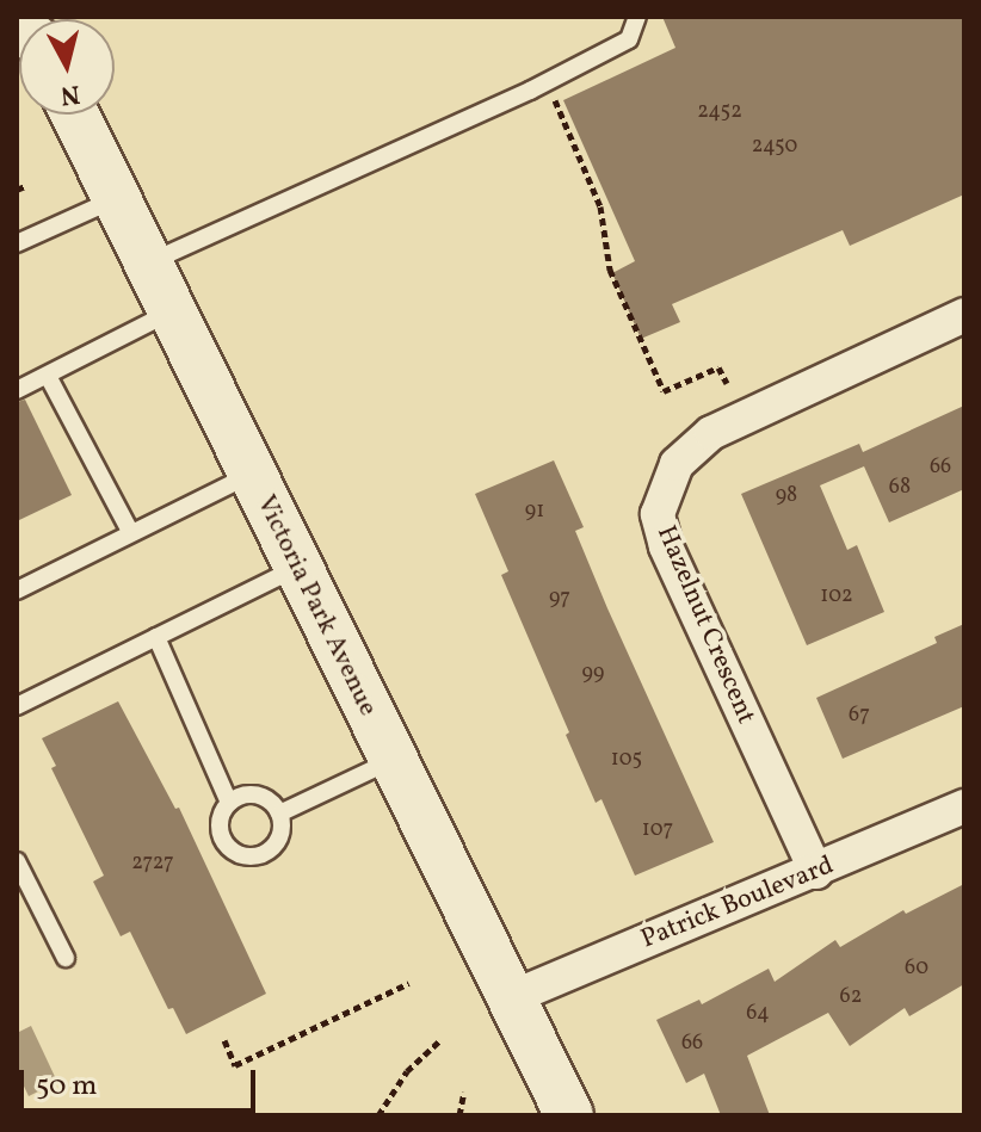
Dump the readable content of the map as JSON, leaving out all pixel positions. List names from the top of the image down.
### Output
{
  "streets": {
    "main road": ["Victoria Park Avenue"],
    "street": ["Hazelnut Crescent", "Patrick Boulevard"]
  },
  "crossings": [
    ["Victoria Park Avenue", "Patrick Boulevard"],
    ["Hazelnut Crescent", "Patrick Boulevard"]
  ],
  "house_numbers": [
    "2452",
    "2450",
    "66",
    "68",
    "98",
    "91",
    "102",
    "97",
    "99",
    "67",
    "105",
    "107",
    "2727",
    "60",
    "62",
    "64",
    "66"
  ],
  "scale_bar": "50 m",
  "north": "bottom"
}
